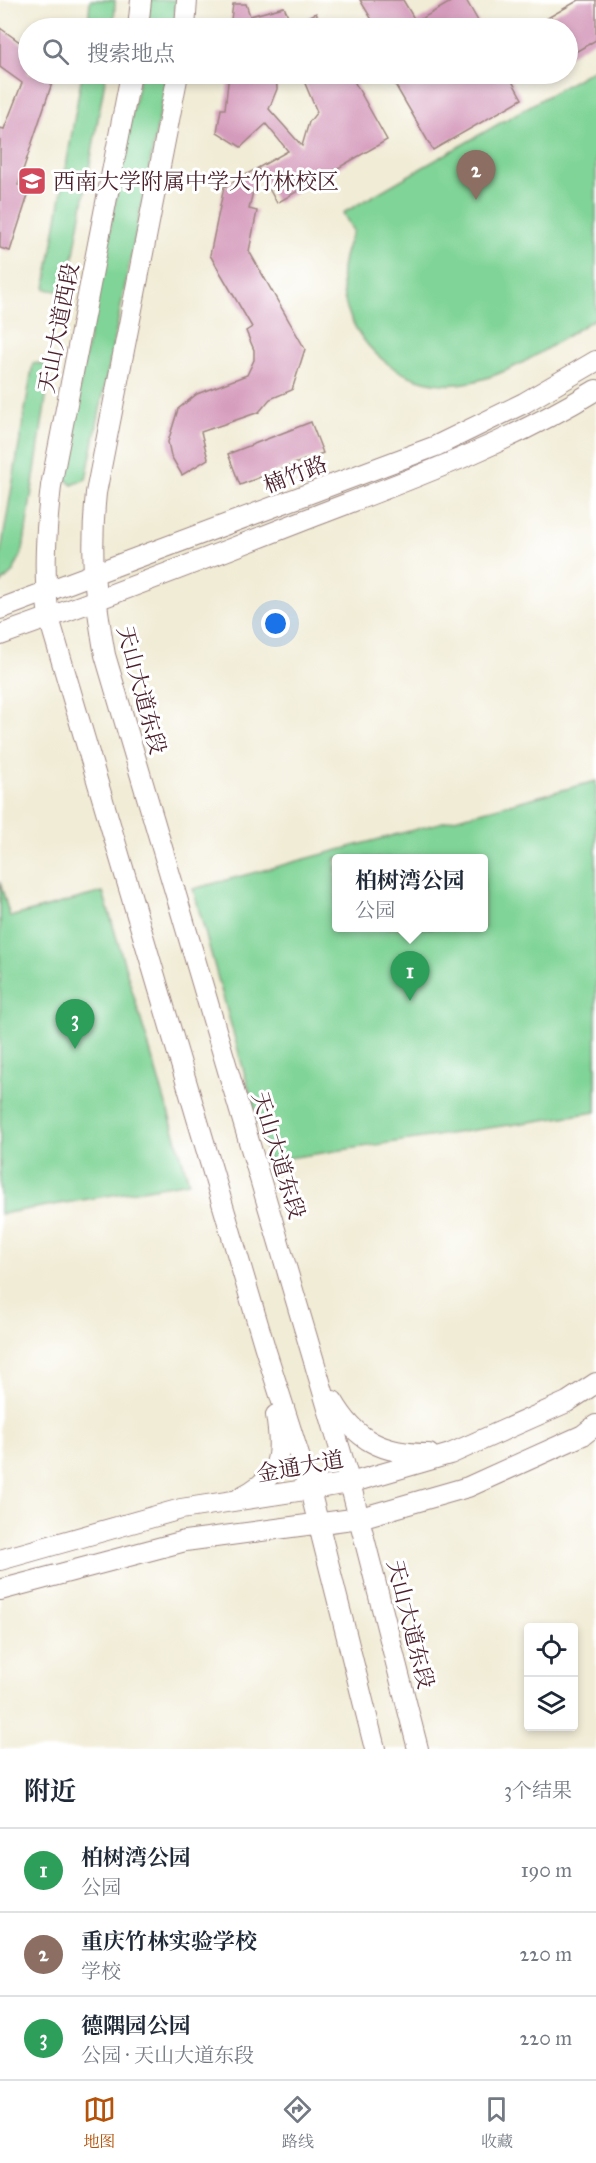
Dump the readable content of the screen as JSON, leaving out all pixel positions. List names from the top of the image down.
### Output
{
  "streets": {
    "main road": [
      "天山大道西段",
      "楠竹路",
      "天山大道东段",
      "金通大道"
    ]
  },
  "crossings": [
    ["天山大道西段", "楠竹路"],
    ["楠竹路", "天山大道东段"],
    ["天山大道东段", "金通大道"]
  ],
  "places": {
    "school or university": ["西南大学附属中学大竹林校区"]
  },
  "page": {
    "search": "搜索地点",
    "pins": ["2", "1", "3"],
    "popup": ["柏树湾公园", "公园"],
    "heading": ["附近", "3个结果"],
    "list": [
      {
        "mark": "1",
        "name": "柏树湾公园",
        "note": "公园",
        "value": "190 m"
      },
      {
        "mark": "2",
        "name": "重庆竹林实验学校",
        "note": "学校",
        "value": "220 m"
      },
      {
        "mark": "3",
        "name": "德隅园公园",
        "note": "公园 · 天山大道东段",
        "value": "220 m"
      }
    ],
    "nav": ["地图", "路线", "收藏"]
  }
}
